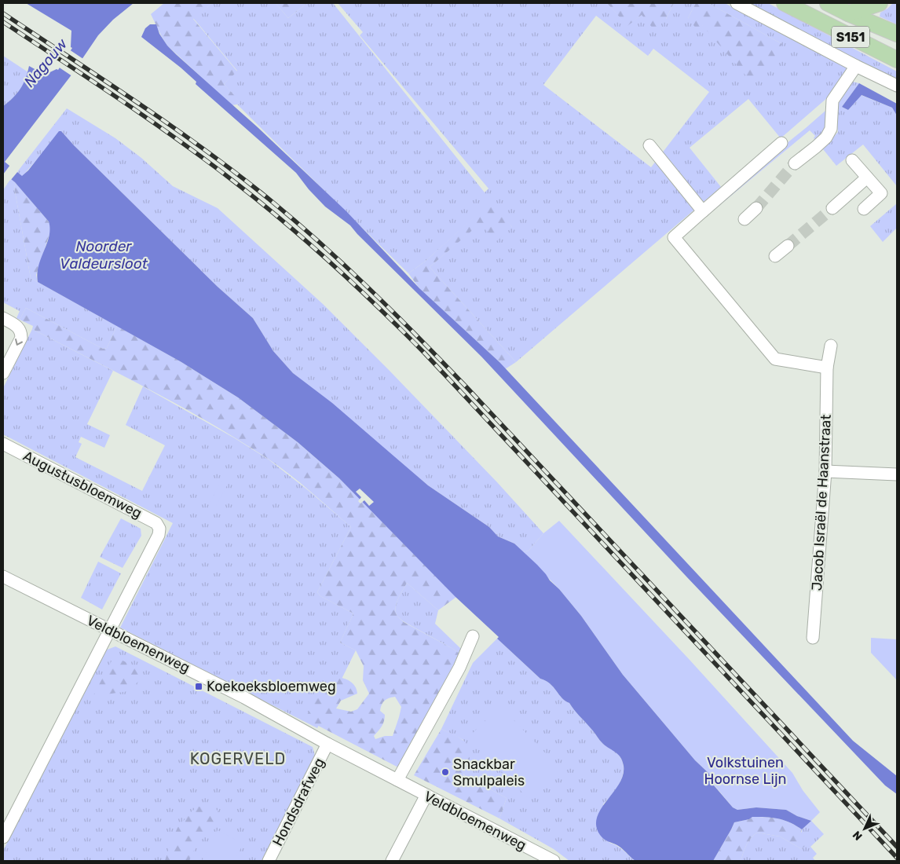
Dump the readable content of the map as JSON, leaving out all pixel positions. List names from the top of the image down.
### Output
{
  "streets": {
    "main road": ["S151"],
    "street": [
      "Augustusbloemweg",
      "Jacob Israël de Haanstraat",
      "Veldbloemenweg",
      "Hondsdrafweg"
    ]
  },
  "crossings": [
    ["Augustusbloemweg", "Veldbloemenweg"],
    ["Veldbloemenweg", "Hondsdrafweg"]
  ],
  "districts": ["KOGERVELD"],
  "water": ["Nagouw", "Noorder Valdeursloot"],
  "parks": ["Volkstuinen Hoornse Lijn"],
  "places": {
    "transit": ["Koekoeksbloemweg"],
    "other": ["Snackbar Smulpaleis"]
  },
  "north": "bottom left"
}
